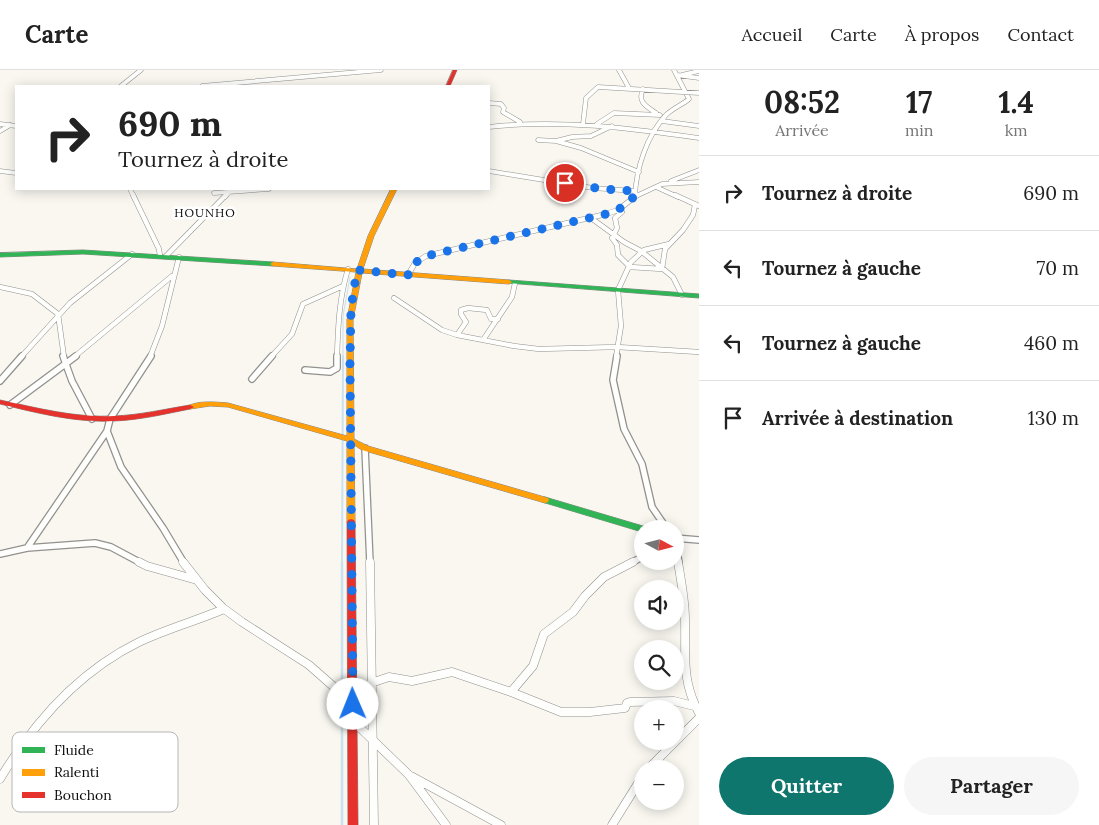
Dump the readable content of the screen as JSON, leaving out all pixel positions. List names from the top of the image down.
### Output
{
  "districts": ["HOUNHO"],
  "legend": ["Fluide", "Ralenti", "Bouchon"],
  "north": "right",
  "page": {
    "header": "Carte",
    "nav": [
      "Accueil",
      "Carte",
      "À propos",
      "Contact"
    ],
    "eta": [
      "08:52",
      "Arrivée",
      "17",
      "min",
      "1.4",
      "km"
    ],
    "turn": ["690 m", "Tournez à droite"],
    "list": [
      {
        "name": "Tournez à droite",
        "value": "690 m"
      },
      {
        "name": "Tournez à gauche",
        "value": "70 m"
      },
      {
        "name": "Tournez à gauche",
        "value": "460 m"
      },
      {
        "name": "Arrivée à destination",
        "value": "130 m"
      }
    ],
    "map_buttons": ["+", "−"],
    "buttons": ["Quitter", "Partager"]
  }
}
